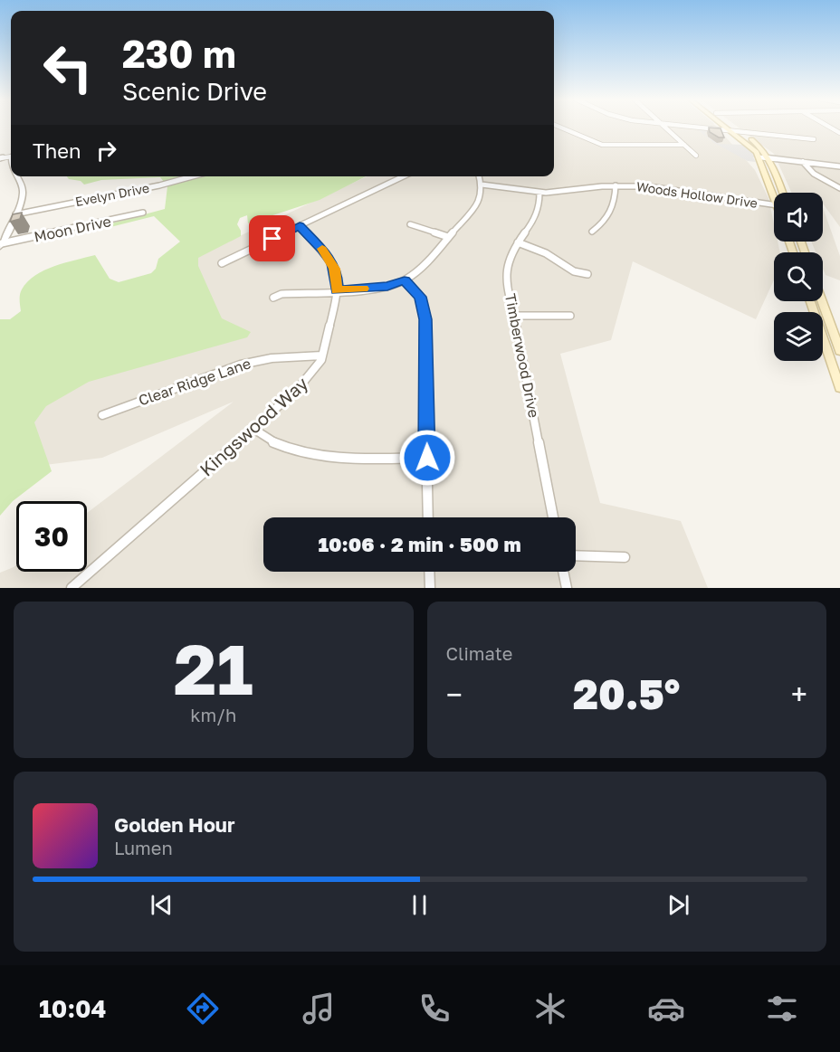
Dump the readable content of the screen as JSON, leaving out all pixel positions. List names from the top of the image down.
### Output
{
  "streets": {
    "street": [
      "Evelyn Drive",
      "Woods Hollow Drive",
      "Moon Drive",
      "Timberwood Drive",
      "Clear Ridge Lane",
      "Kingswood Way"
    ]
  },
  "crossings": [
    ["Woods Hollow Drive", "Timberwood Drive"],
    ["Clear Ridge Lane", "Kingswood Way"]
  ],
  "page": {
    "turn": ["230 m", "Scenic Drive"],
    "then": "Then",
    "limit": "30",
    "trip": "10:06 · 2 min · 500 m",
    "tile": [
      ["21", "km/h"],
      "Climate"
    ],
    "heat": ["−", "20.5°", "+"],
    "song": ["Golden Hour", "Lumen"],
    "tabs": "10:04"
  }
}
